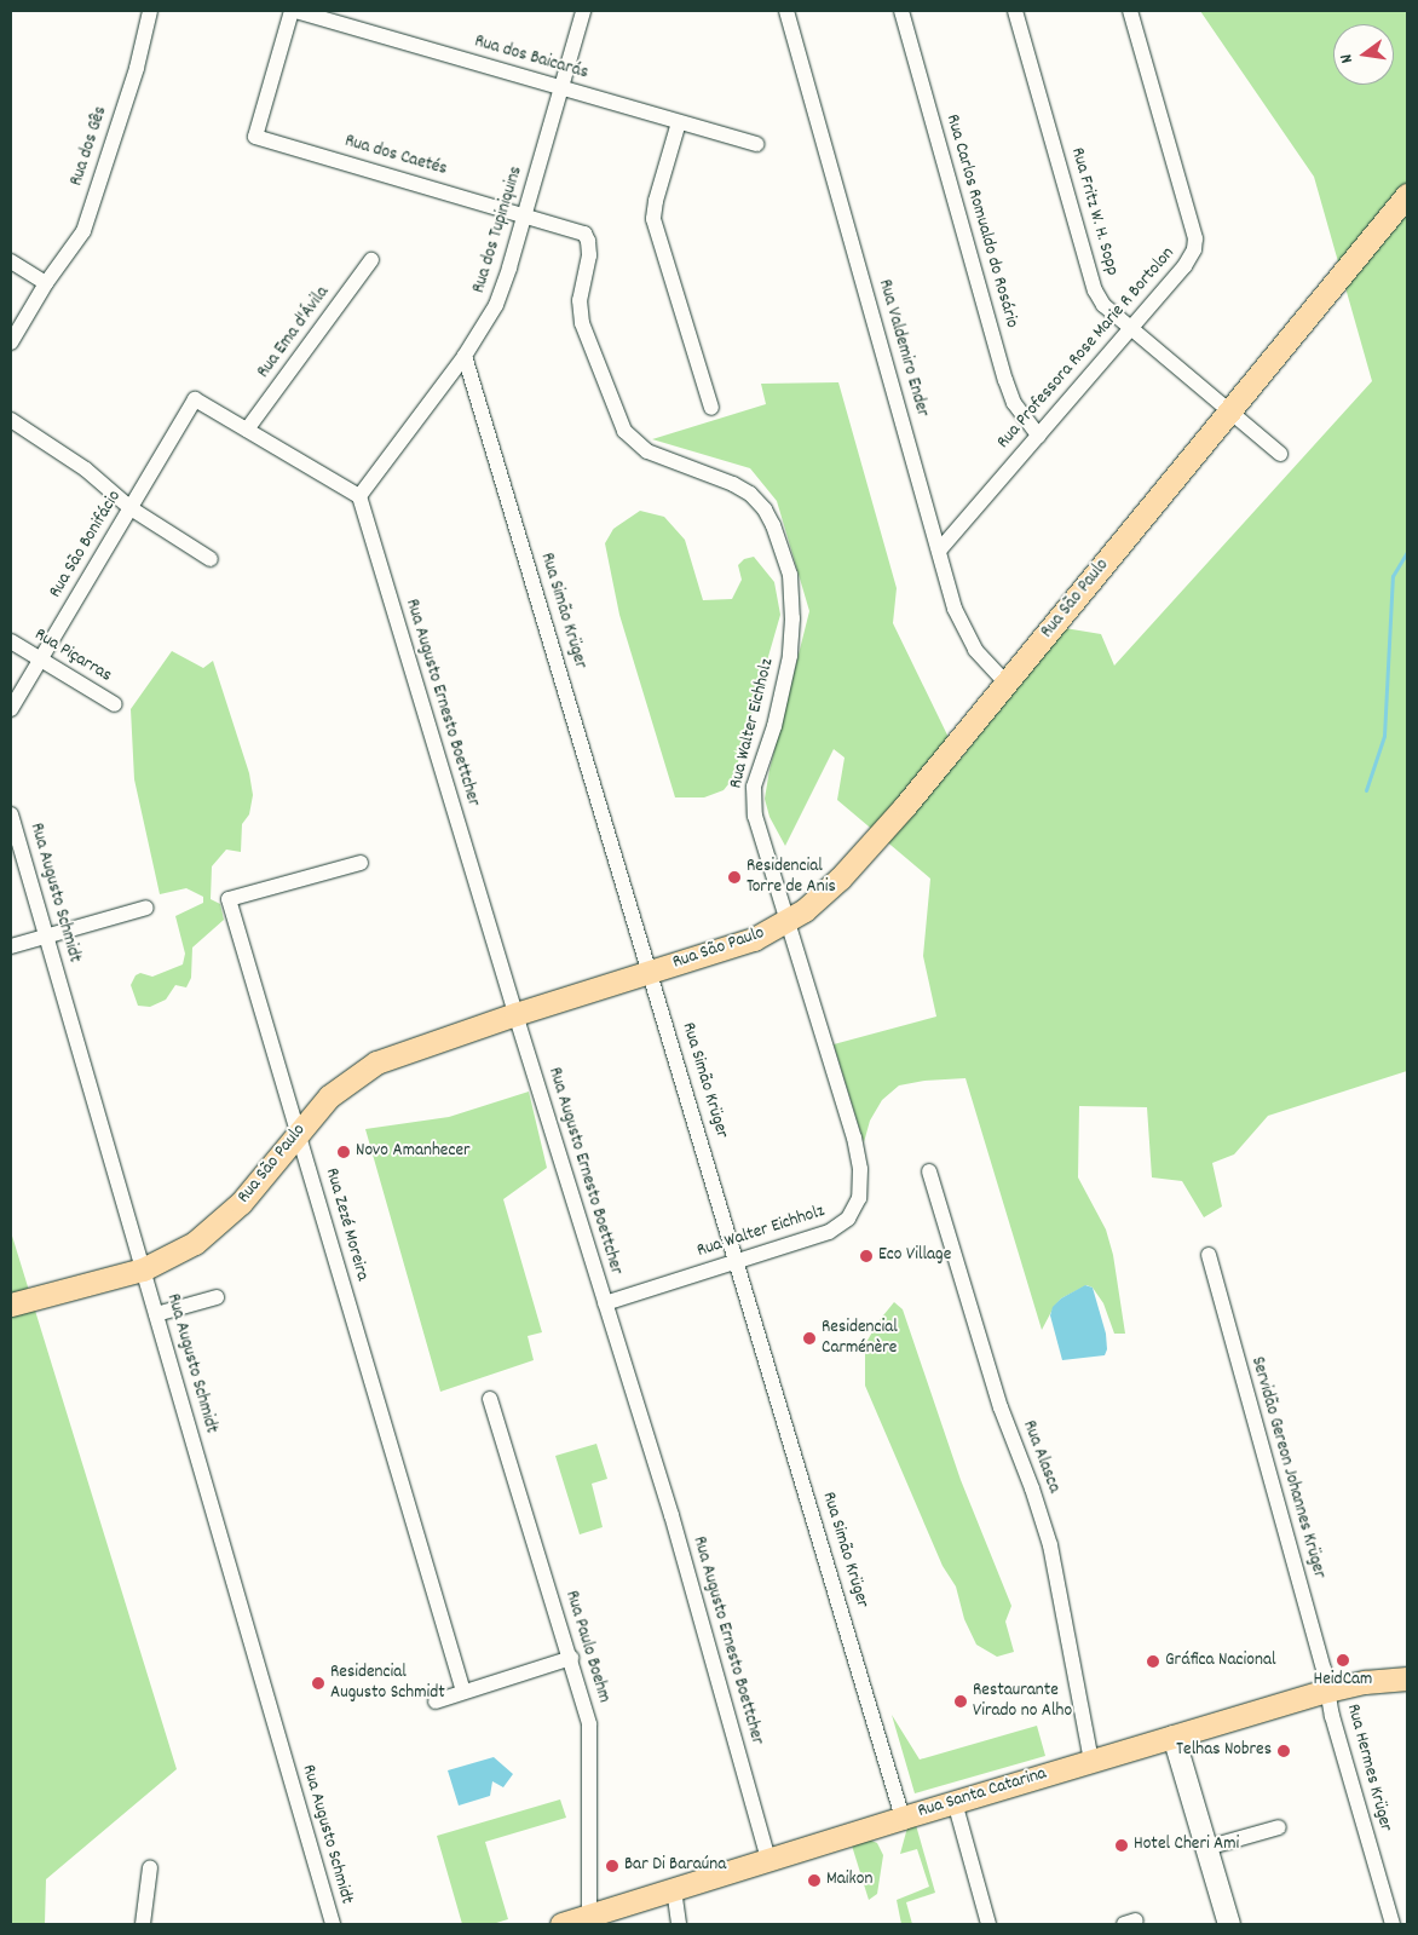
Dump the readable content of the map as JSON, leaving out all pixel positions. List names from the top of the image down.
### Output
{
  "streets": {
    "main road": ["Rua São Paulo", "Rua Santa Catarina"],
    "street": [
      "Rua dos Baicarás",
      "Rua dos Gês",
      "Rua dos Caetés",
      "Rua Fritz W. H. Sopp",
      "Rua Carlos Romualdo do Rosário",
      "Rua dos Tupiniquins",
      "Rua Ema d'Ávila",
      "Rua Valdemiro Ender",
      "Rua Professora Rose Marie R Bortolon",
      "Rua São Bonifácio",
      "Rua Simão Krüger",
      "Rua Piçarras",
      "Rua Augusto Ernesto Boettcher",
      "Rua Walter Eichholz",
      "Rua Augusto Schmidt",
      "Rua Zezé Moreira",
      "Rua Alasca",
      "Servidão Gereon Johannes Krüger",
      "Rua Paulo Boehm",
      "Rua Hermes Krüger"
    ]
  },
  "crossings": [
    ["Rua dos Baicarás", "Rua dos Caetés"],
    ["Rua dos Baicarás", "Rua dos Tupiniquins"],
    ["Rua dos Caetés", "Rua dos Tupiniquins"],
    ["Rua dos Caetés", "Rua Walter Eichholz"],
    ["Rua Fritz W. H. Sopp", "Rua Professora Rose Marie R Bortolon"],
    ["Rua Fritz W. H. Sopp", "Rua São Paulo"],
    ["Rua Carlos Romualdo do Rosário", "Rua Professora Rose Marie R Bortolon"],
    ["Rua dos Tupiniquins", "Rua Simão Krüger"],
    ["Rua dos Tupiniquins", "Rua Augusto Ernesto Boettcher"],
    ["Rua dos Tupiniquins", "Rua Walter Eichholz"],
    ["Rua Ema d'Ávila", "Rua São Bonifácio"],
    ["Rua Valdemiro Ender", "Rua Professora Rose Marie R Bortolon"],
    ["Rua Valdemiro Ender", "Rua São Paulo"],
    ["Rua São Bonifácio", "Rua Piçarras"],
    ["Rua São Paulo", "Rua Simão Krüger"],
    ["Rua São Paulo", "Rua Augusto Ernesto Boettcher"],
    ["Rua São Paulo", "Rua Walter Eichholz"],
    ["Rua São Paulo", "Rua Augusto Schmidt"],
    ["Rua São Paulo", "Rua Zezé Moreira"],
    ["Rua Simão Krüger", "Rua Walter Eichholz"],
    ["Rua Simão Krüger", "Rua Santa Catarina"],
    ["Rua Augusto Ernesto Boettcher", "Rua Walter Eichholz"],
    ["Rua Augusto Ernesto Boettcher", "Rua Santa Catarina"],
    ["Rua Alasca", "Rua Santa Catarina"],
    ["Servidão Gereon Johannes Krüger", "Rua Hermes Krüger"],
    ["Servidão Gereon Johannes Krüger", "Rua Santa Catarina"],
    ["Rua Paulo Boehm", "Rua Santa Catarina"],
    ["Rua Hermes Krüger", "Rua Santa Catarina"]
  ],
  "places": [
    "Residencial Torre de Anis",
    "Novo Amanhecer",
    "Eco Village",
    "Residencial Carménère",
    "HeidCam",
    "Gráfica Nacional",
    "Residencial Augusto Schmidt",
    "Restaurante Virado no Alho",
    "Telhas Nobres",
    "Hotel Cheri Ami",
    "Bar Di Baraúna",
    "Maikon"
  ],
  "north": "left"
}
